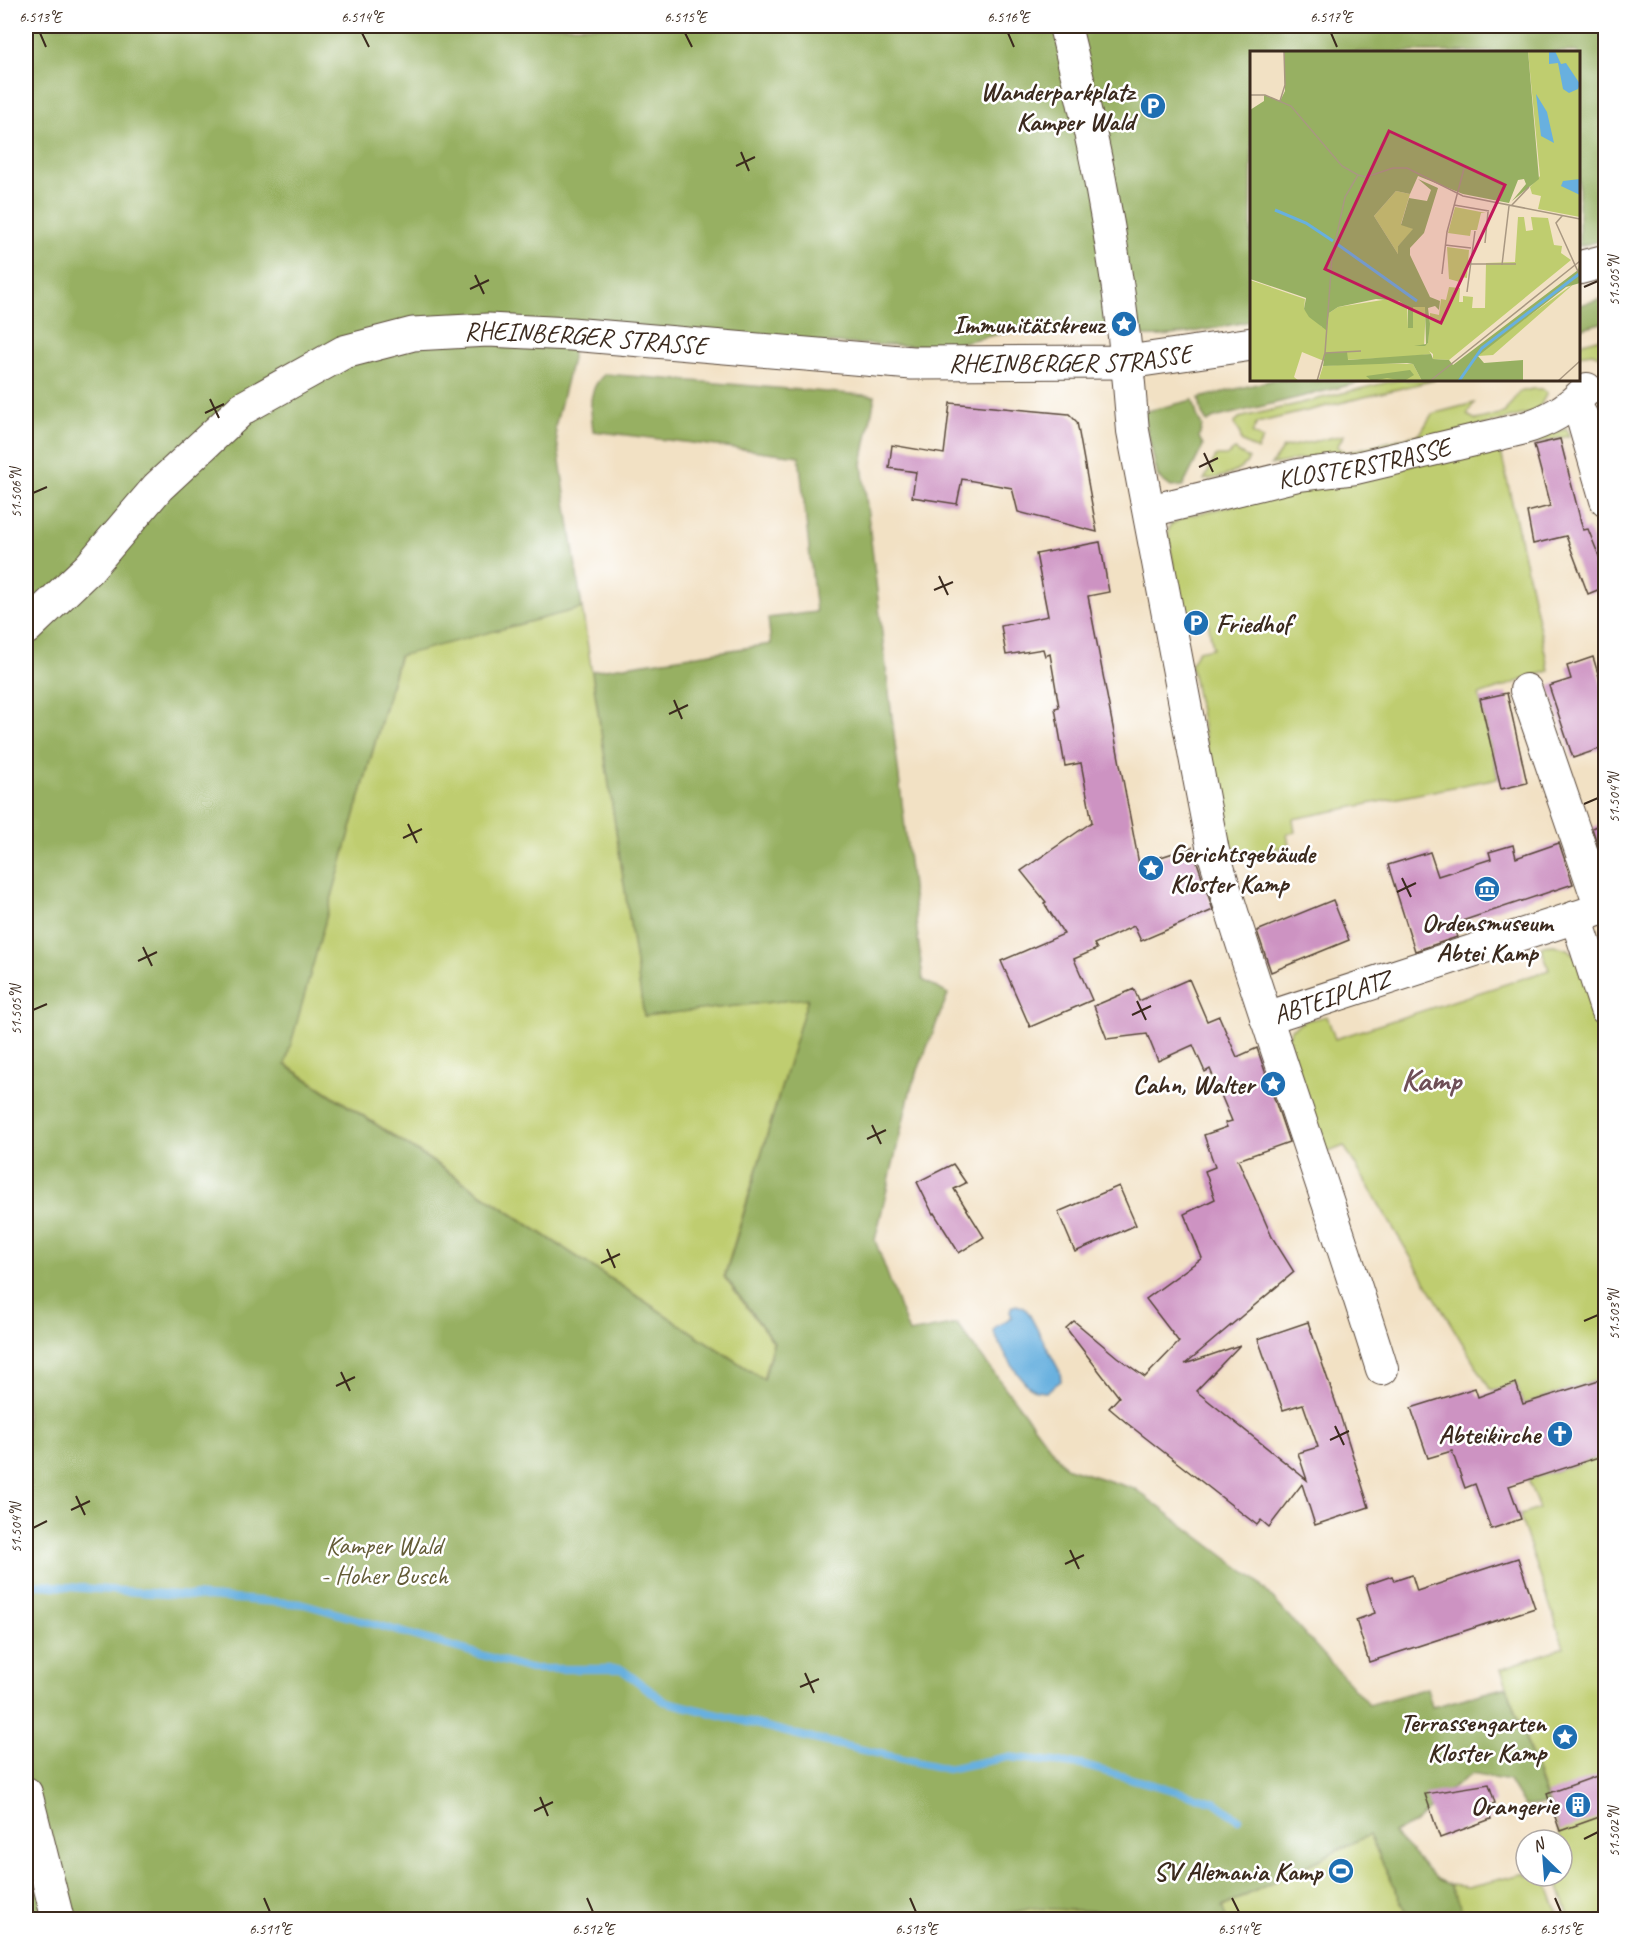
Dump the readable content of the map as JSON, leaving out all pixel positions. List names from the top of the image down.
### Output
{
  "streets": {
    "main road": ["RHEINBERGER STRASSE"],
    "street": ["KLOSTERSTRASSE", "ABTEIPLATZ"]
  },
  "districts": ["Kamp"],
  "parks": ["Kamper Wald - Hoher Busch"],
  "places": {
    "parking": ["Wanderparkplatz Kamper Wald", "Friedhof"],
    "place": [
      "Immunitätskreuz",
      "Gerichtsgebäude Kloster Kamp",
      "Cahn, Walter",
      "Terrassengarten Kloster Kamp"
    ],
    "museum": ["Ordensmuseum Abtei Kamp"],
    "church": ["Abteikirche"],
    "building": ["Orangerie"],
    "sports": ["SV Alemania Kamp"]
  },
  "north": "top left",
  "coordinates": [
    "6.513°E",
    "6.514°E",
    "6.515°E",
    "6.516°E",
    "6.517°E",
    "51.505°N",
    "51.506°N",
    "51.504°N",
    "51.503°N",
    "51.502°N",
    "6.511°E",
    "6.512°E"
  ]
}
